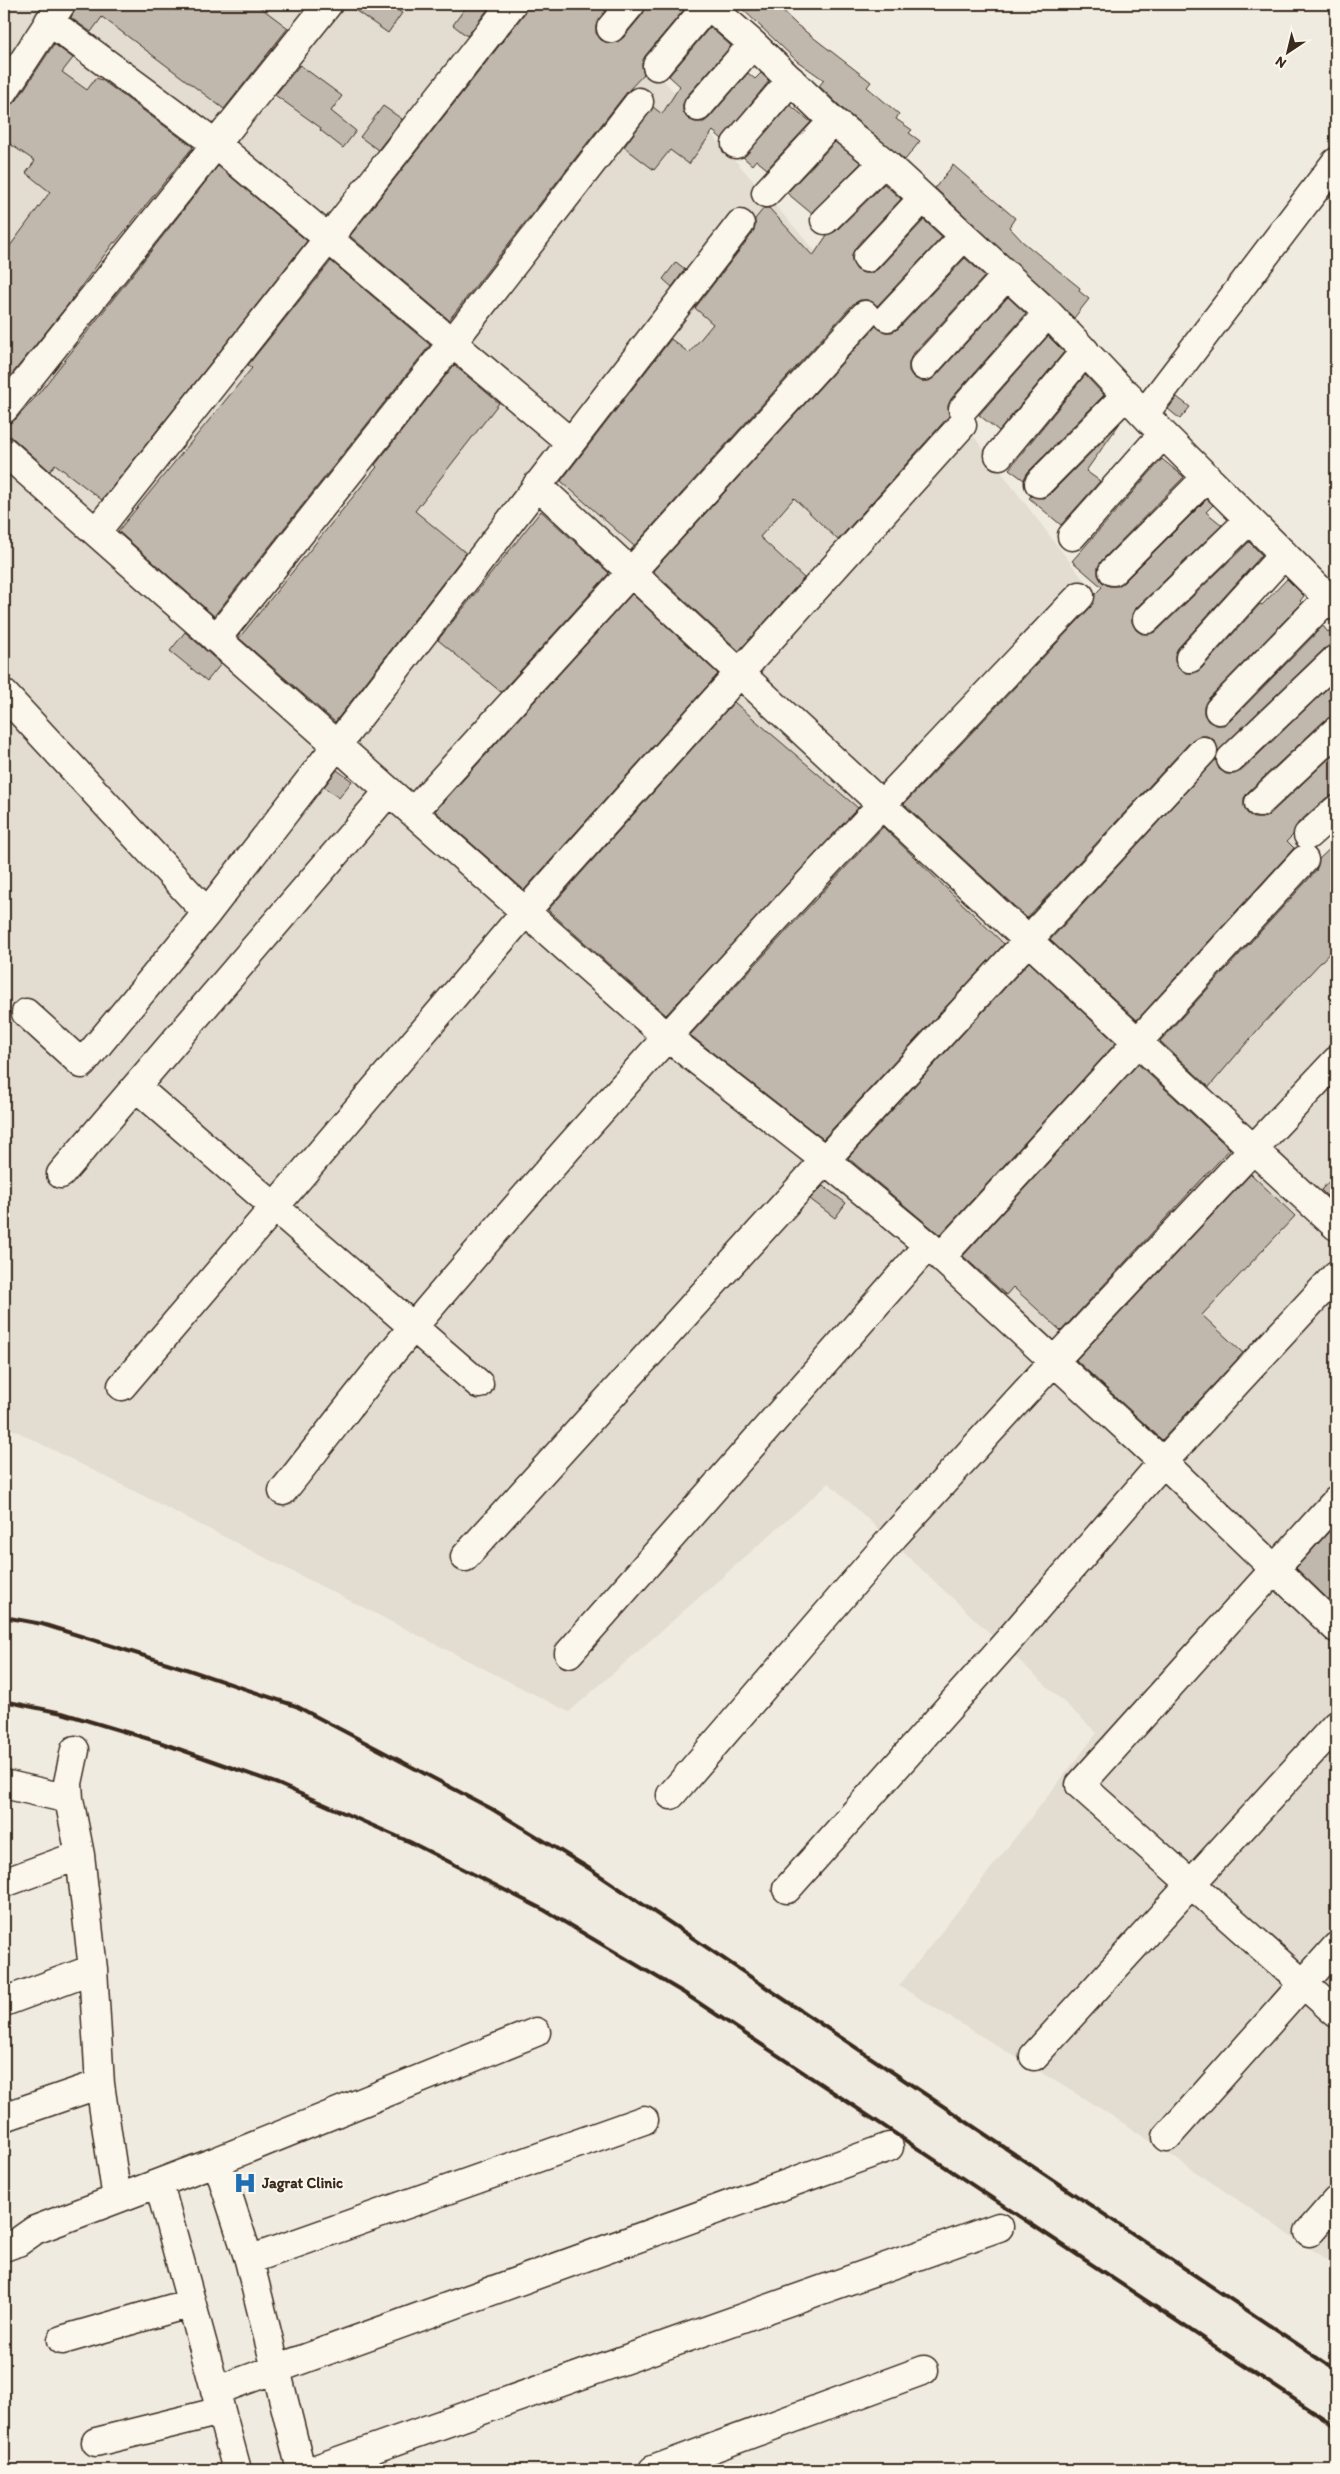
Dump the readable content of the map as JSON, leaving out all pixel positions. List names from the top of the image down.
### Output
{
  "places": {
    "hospital": ["Jagrat Clinic"]
  },
  "north": "bottom left"
}
